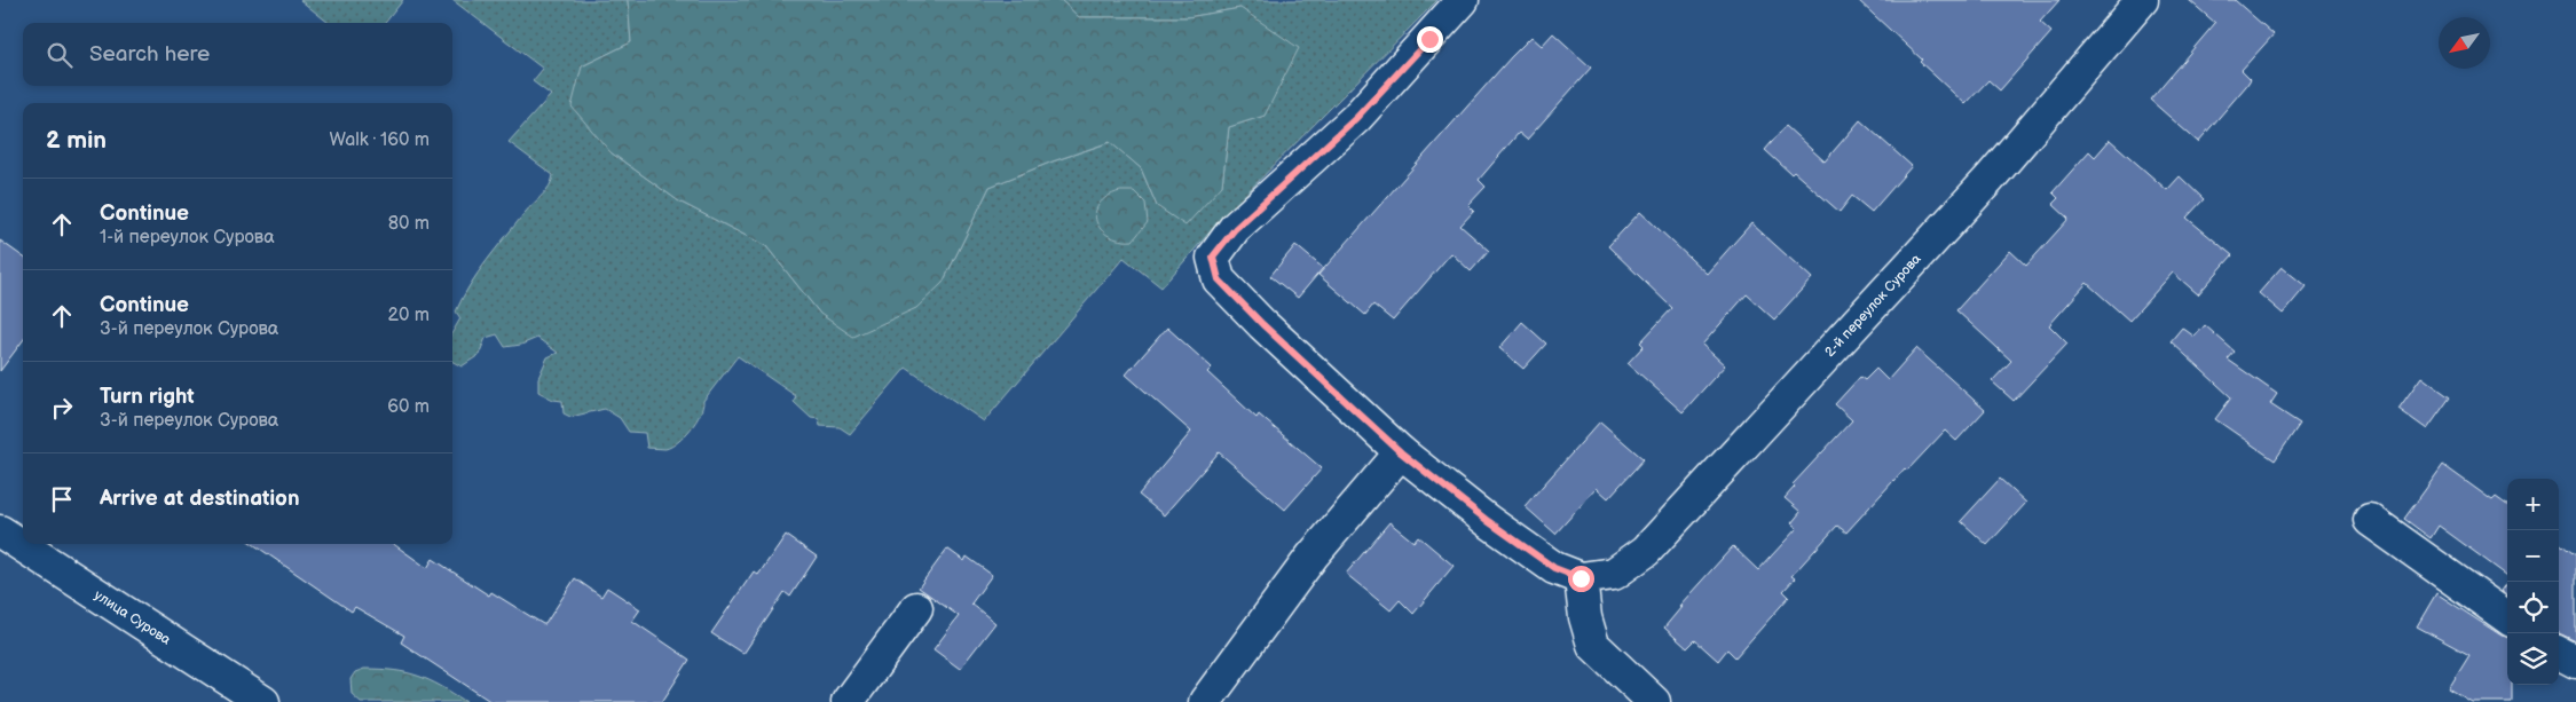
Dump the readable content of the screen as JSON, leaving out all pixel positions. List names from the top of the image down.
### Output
{
  "streets": {
    "street": ["2-й переулок Сурова", "улица Сурова"]
  },
  "north": "bottom left",
  "page": {
    "search": "Search here",
    "heading": ["2 min", "Walk · 160 m"],
    "list": [
      ["Continue", "1-й переулок Сурова", "80 m"],
      ["Continue", "3-й переулок Сурова", "20 m"],
      ["Turn right", "3-й переулок Сурова", "60 m"],
      "Arrive at destination"
    ],
    "map_buttons": ["+", "−"]
  }
}
